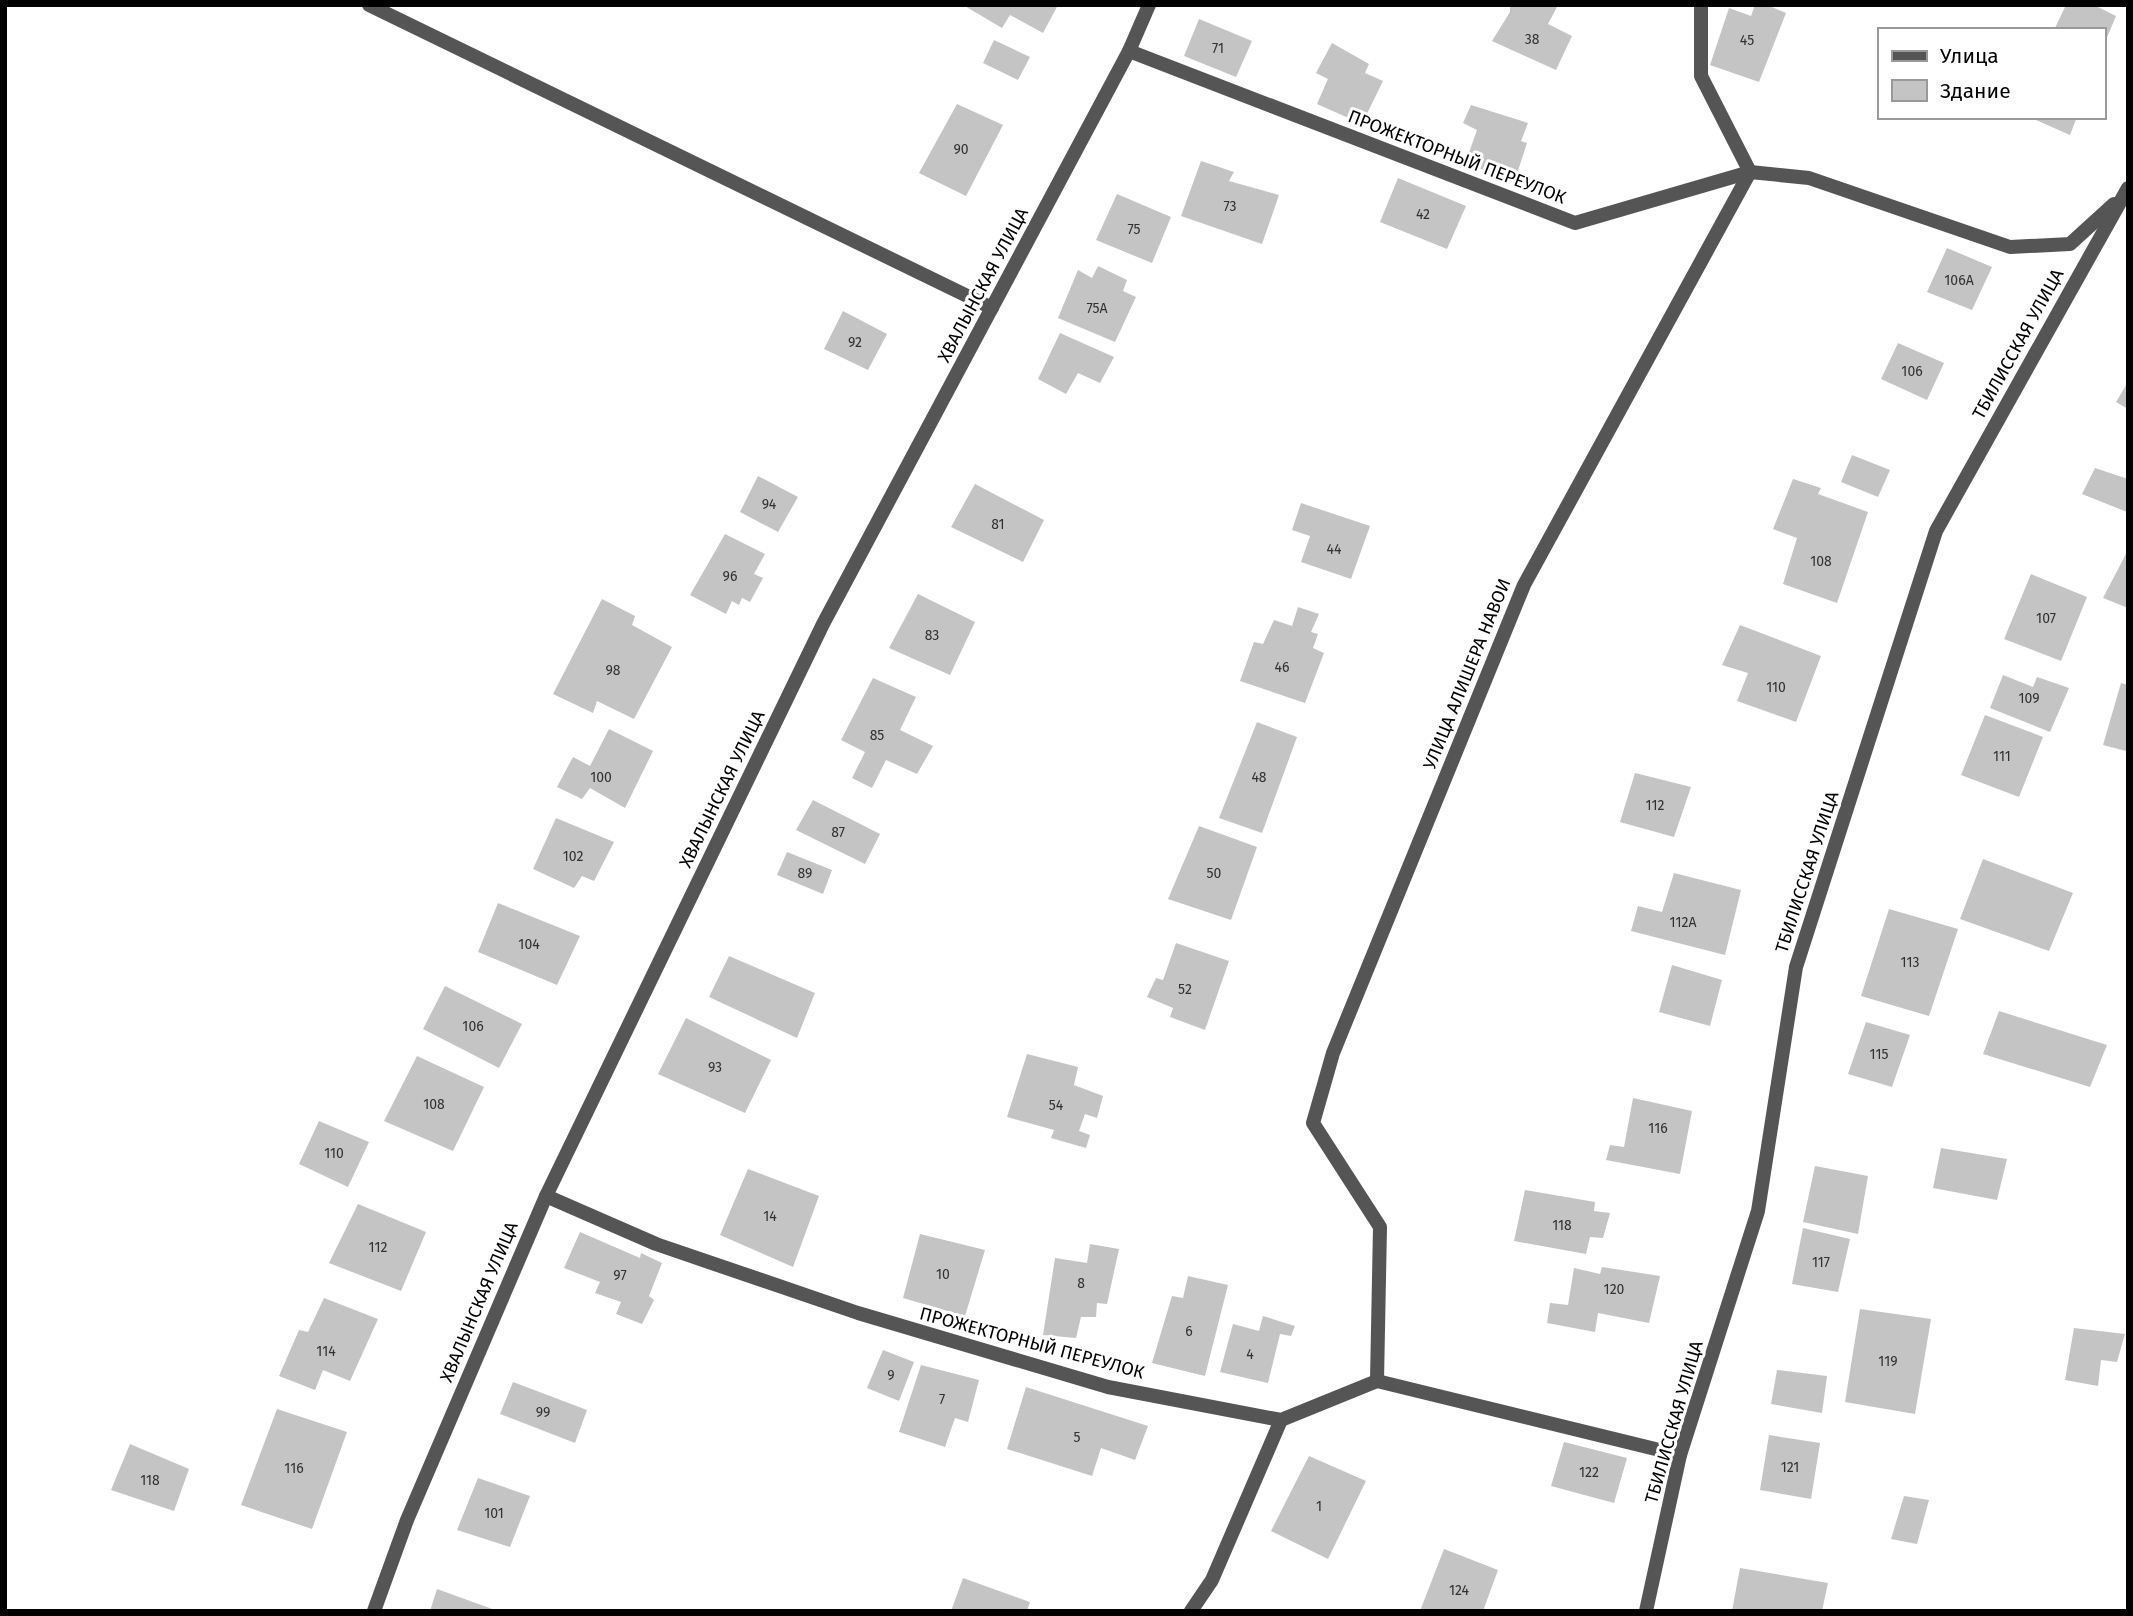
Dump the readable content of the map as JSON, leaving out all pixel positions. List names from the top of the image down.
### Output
{
  "streets": {
    "street": [
      "ПРОЖЕКТОРНЫЙ ПЕРЕУЛОК",
      "ХВАЛЫНСКАЯ УЛИЦА",
      "ТБИЛИССКАЯ УЛИЦА",
      "УЛИЦА АЛИШЕРА НАВОИ"
    ]
  },
  "crossings": [
    ["ПРОЖЕКТОРНЫЙ ПЕРЕУЛОК", "ХВАЛЫНСКАЯ УЛИЦА"],
    ["ПРОЖЕКТОРНЫЙ ПЕРЕУЛОК", "ТБИЛИССКАЯ УЛИЦА"],
    ["ПРОЖЕКТОРНЫЙ ПЕРЕУЛОК", "УЛИЦА АЛИШЕРА НАВОИ"]
  ],
  "house_numbers": [
    "38",
    "45",
    "71",
    "90",
    "73",
    "42",
    "75",
    "106А",
    "75А",
    "92",
    "106",
    "94",
    "81",
    "44",
    "108",
    "96",
    "107",
    "83",
    "46",
    "98",
    "110",
    "109",
    "85",
    "111",
    "100",
    "48",
    "112",
    "87",
    "102",
    "89",
    "50",
    "112А",
    "104",
    "113",
    "52",
    "106",
    "115",
    "93",
    "108",
    "54",
    "116",
    "110",
    "14",
    "118",
    "112",
    "117",
    "10",
    "97",
    "8",
    "120",
    "6",
    "114",
    "4",
    "119",
    "9",
    "7",
    "99",
    "5",
    "121",
    "116",
    "122",
    "118",
    "1",
    "101",
    "124"
  ],
  "legend": ["Улица", "Здание"]
}
